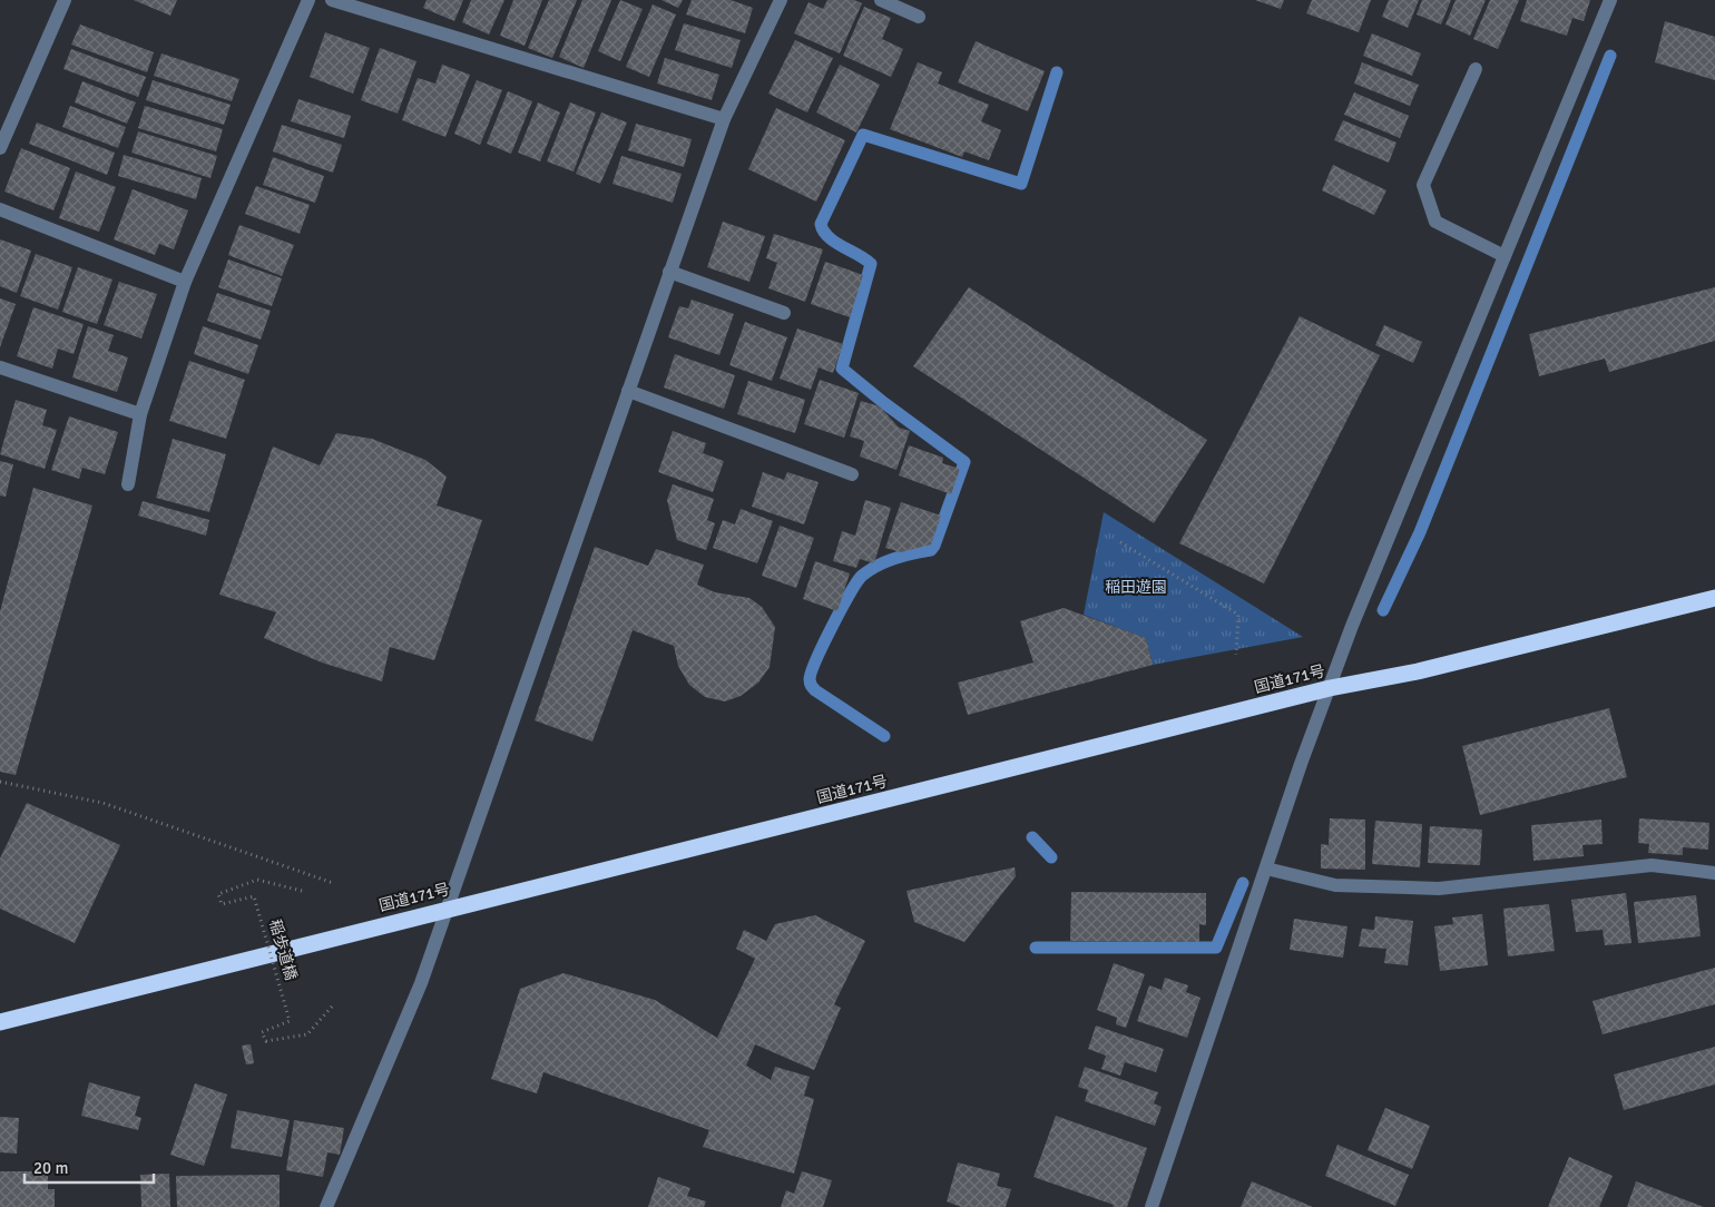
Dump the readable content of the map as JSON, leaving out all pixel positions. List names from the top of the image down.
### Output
{
  "streets": {
    "highway": ["国道171号"],
    "path": ["稲歩道橋"]
  },
  "parks": ["稲田遊園"],
  "scale_bar": "20 m"
}
